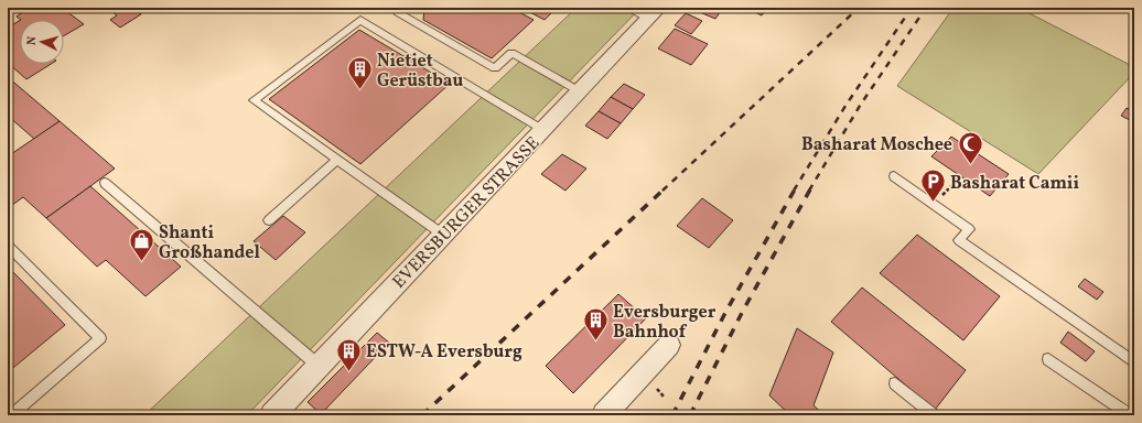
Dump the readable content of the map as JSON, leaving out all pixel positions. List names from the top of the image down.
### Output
{
  "streets": {
    "street": ["EVERSBURGER STRASSE"]
  },
  "places": {
    "building": ["Nietiet Gerüstbau", "Eversburger Bahnhof", "ESTW-A Eversburg"],
    "mosque": ["Basharat Moschee"],
    "parking": ["Basharat Camii"],
    "shop": ["Shanti Großhandel"]
  },
  "north": "left"
}
